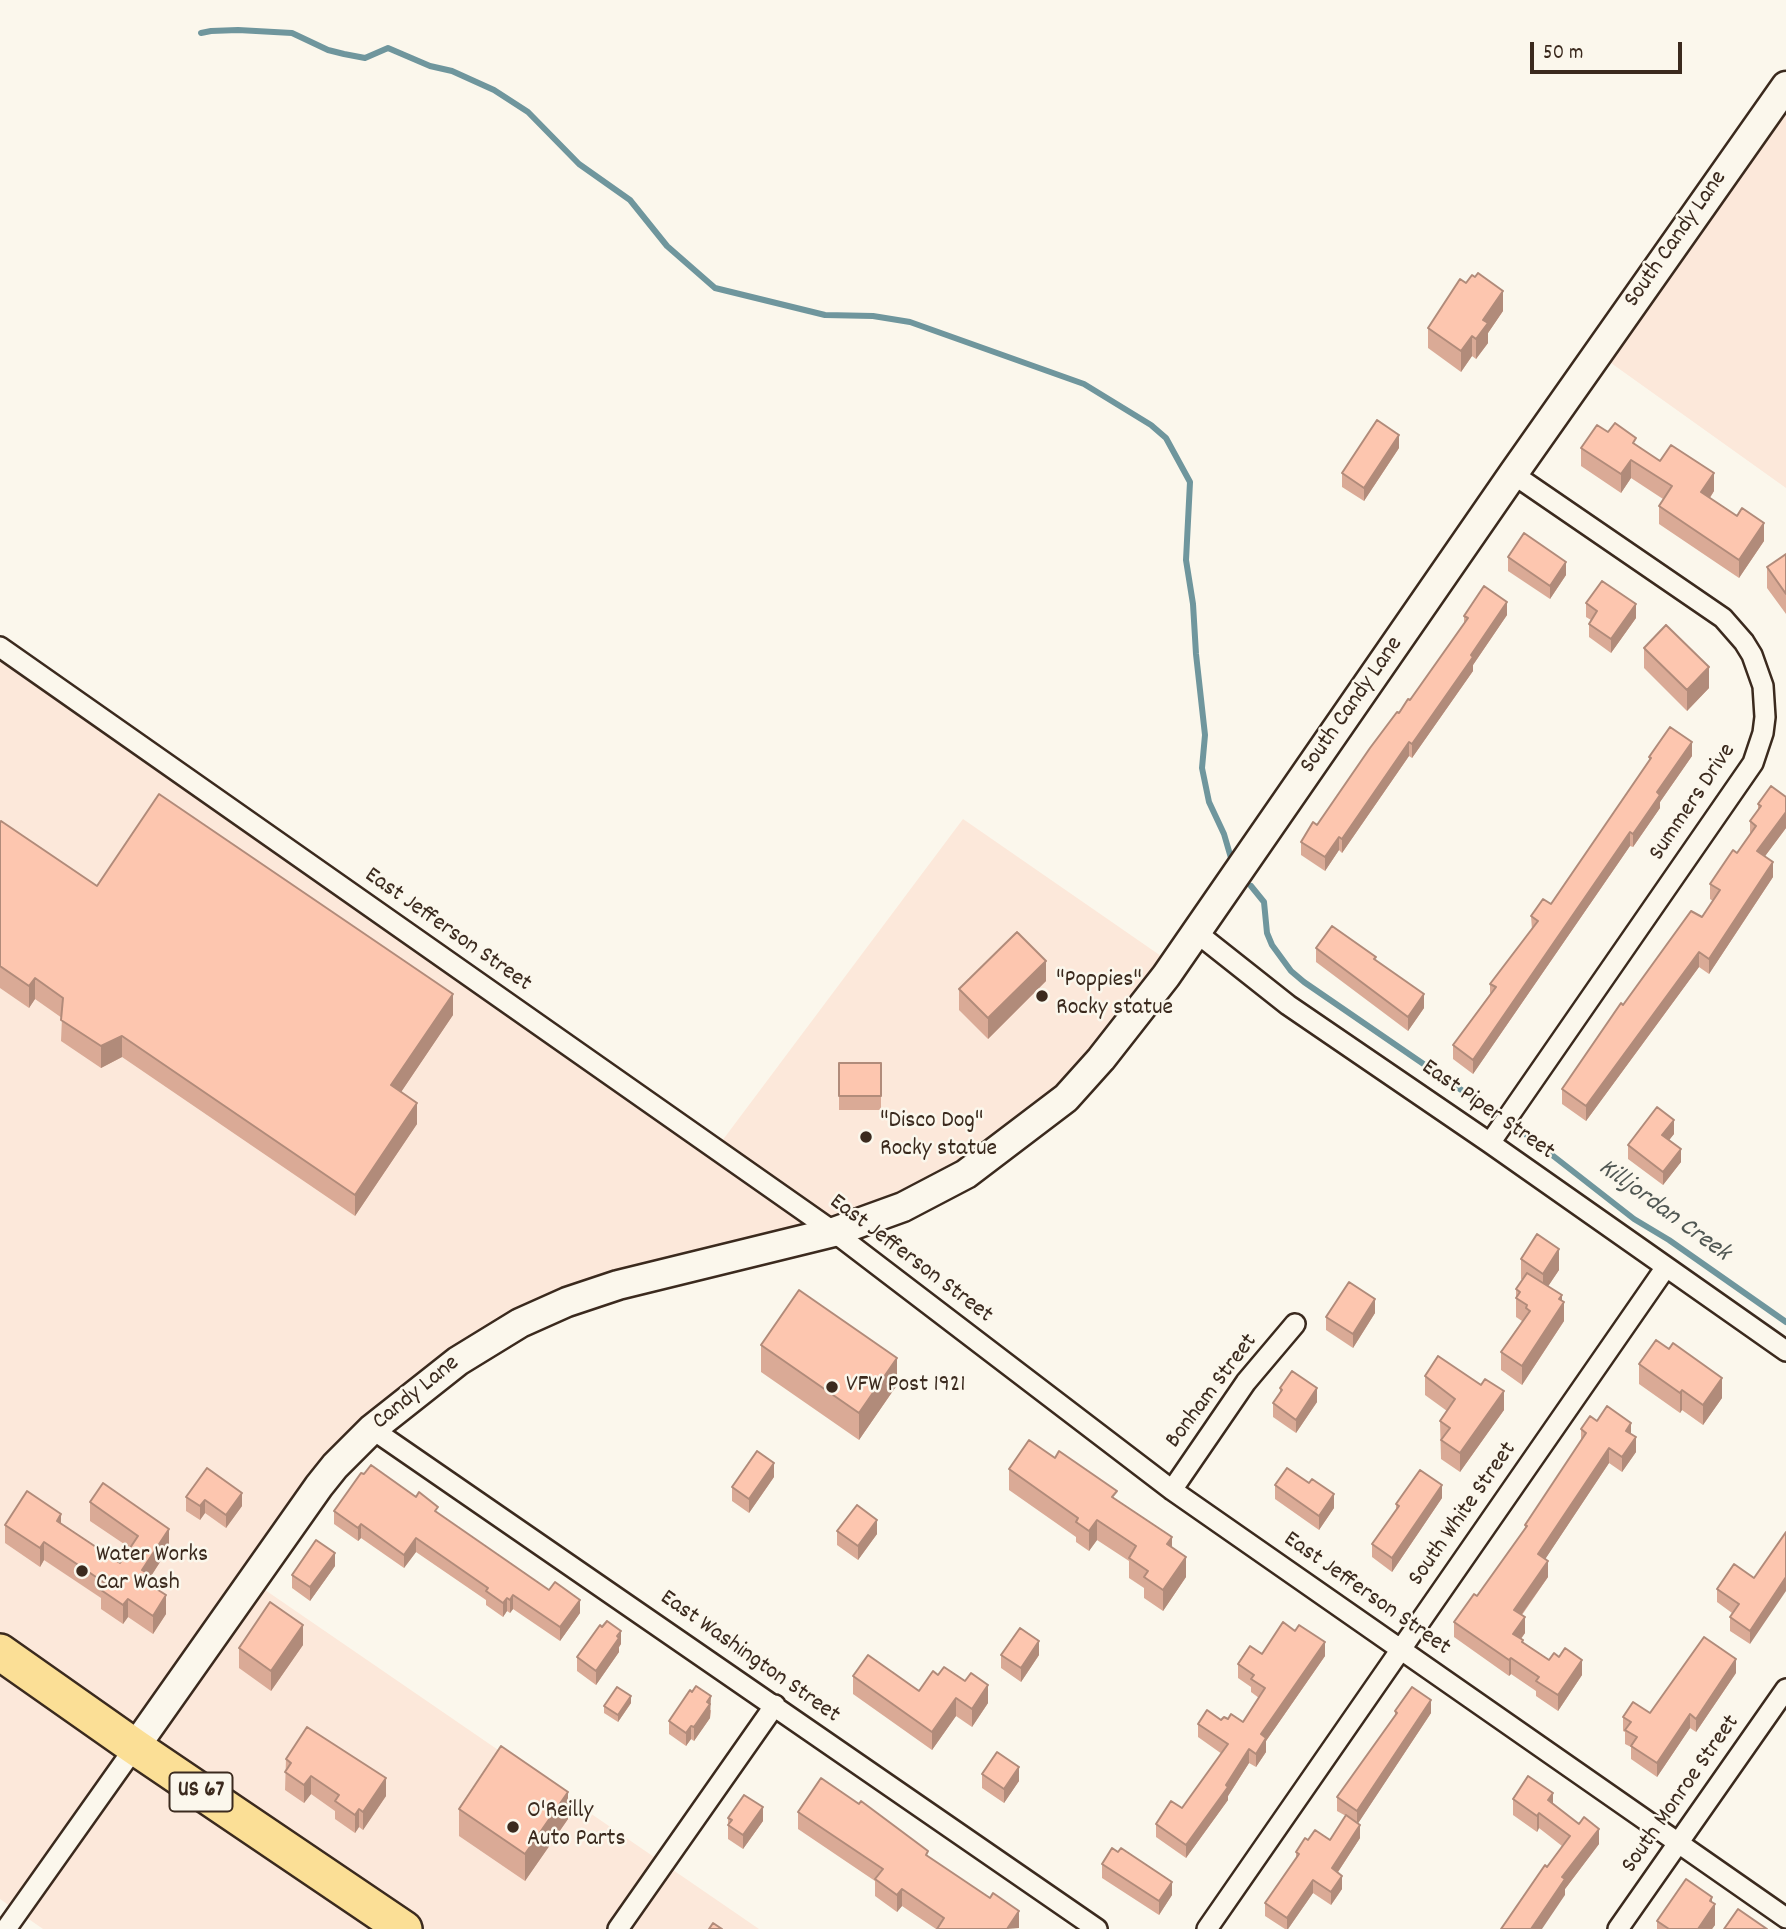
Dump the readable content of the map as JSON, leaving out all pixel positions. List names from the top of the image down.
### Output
{
  "streets": {
    "highway": ["US 67"],
    "main road": ["South Candy Lane", "Candy Lane"],
    "street": [
      "Summers Drive",
      "East Jefferson Street",
      "East Piper Street",
      "Bonham Street",
      "South White Street",
      "East Washington Street",
      "South Monroe Street"
    ]
  },
  "crossings": [
    ["South Candy Lane", "Summers Drive"],
    ["South Candy Lane", "East Jefferson Street"],
    ["South Candy Lane", "East Piper Street"],
    ["South Candy Lane", "Candy Lane"],
    ["Summers Drive", "East Piper Street"],
    ["East Jefferson Street", "Bonham Street"],
    ["East Jefferson Street", "Candy Lane"],
    ["East Jefferson Street", "South White Street"],
    ["East Jefferson Street", "South Monroe Street"],
    ["East Piper Street", "South White Street"],
    ["Candy Lane", "East Washington Street"],
    ["Candy Lane", "US 67"]
  ],
  "water": ["Killjordan Creek"],
  "places": [
    "\"Poppies\" Rocky statue",
    "\"Disco Dog\" Rocky statue",
    "VFW Post 1921",
    "Water Works Car Wash",
    "O'Reilly Auto Parts"
  ],
  "scale_bar": "50 m"
}
